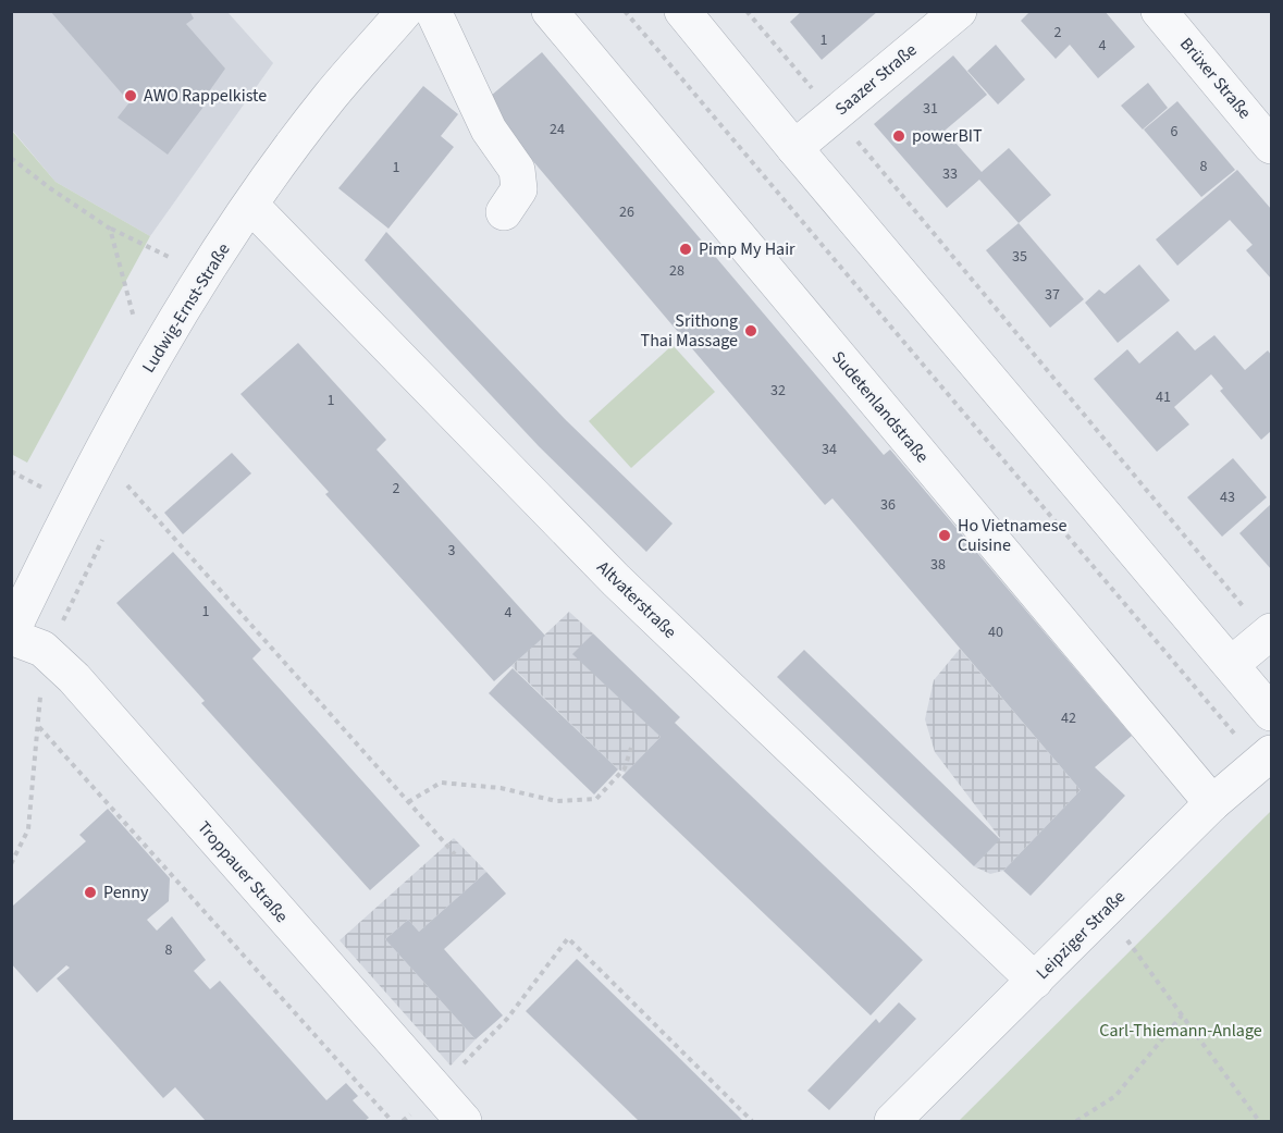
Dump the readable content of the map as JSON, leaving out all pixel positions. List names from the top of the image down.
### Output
{
  "streets": {
    "street": [
      "Brüxer Straße",
      "Saazer Straße",
      "Ludwig-Ernst-Straße",
      "Sudetenlandstraße",
      "Altvaterstraße",
      "Troppauer Straße",
      "Leipziger Straße"
    ]
  },
  "crossings": [
    ["Ludwig-Ernst-Straße", "Altvaterstraße"],
    ["Ludwig-Ernst-Straße", "Troppauer Straße"],
    ["Sudetenlandstraße", "Leipziger Straße"],
    ["Altvaterstraße", "Leipziger Straße"]
  ],
  "parks": ["Carl-Thiemann-Anlage"],
  "places": [
    "AWO Rappelkiste",
    "powerBIT",
    "Pimp My Hair",
    "Srithong Thai Massage",
    "Ho Vietnamese Cuisine",
    "Penny"
  ],
  "house_numbers": [
    "2",
    "1",
    "4",
    "31",
    "24",
    "6",
    "8",
    "1",
    "33",
    "26",
    "35",
    "28",
    "37",
    "32",
    "41",
    "1",
    "34",
    "2",
    "43",
    "36",
    "3",
    "38",
    "1",
    "4",
    "40",
    "42",
    "8"
  ]
}
